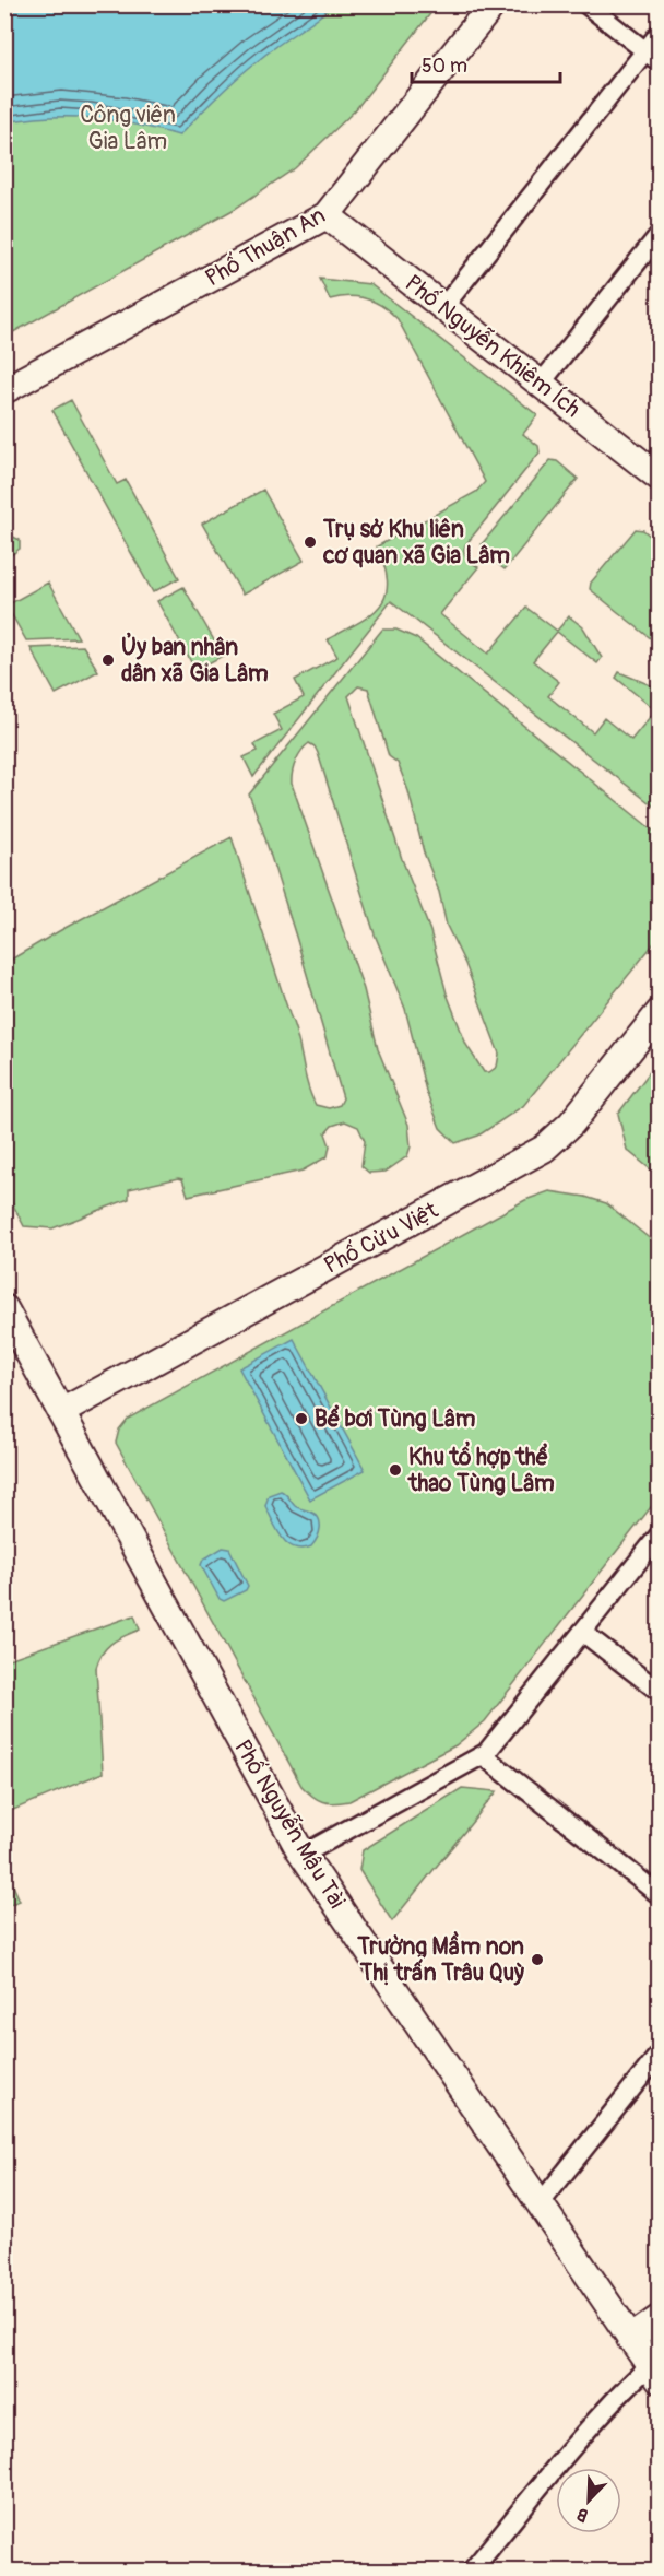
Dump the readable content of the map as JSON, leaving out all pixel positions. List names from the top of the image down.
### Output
{
  "streets": {
    "street": [
      "Phố Thuận An",
      "Phố Nguyễn Khiêm Ích",
      "Phố Cửu Việt",
      "Phố Nguyễn Mậu Tài"
    ]
  },
  "crossings": [
    ["Phố Thuận An", "Phố Nguyễn Khiêm Ích"],
    ["Phố Cửu Việt", "Phố Nguyễn Mậu Tài"]
  ],
  "parks": ["Công viên Gia Lâm"],
  "places": [
    "Trụ sở Khu liên cơ quan xã Gia Lâm",
    "Ủy ban nhân dân xã Gia Lâm",
    "Bể bơi Tùng Lâm",
    "Khu tổ hợp thể thao Tùng Lâm",
    "Trường Mầm non Thị trấn Trâu Quỳ"
  ],
  "scale_bar": "50 m",
  "north": "bottom left"
}
